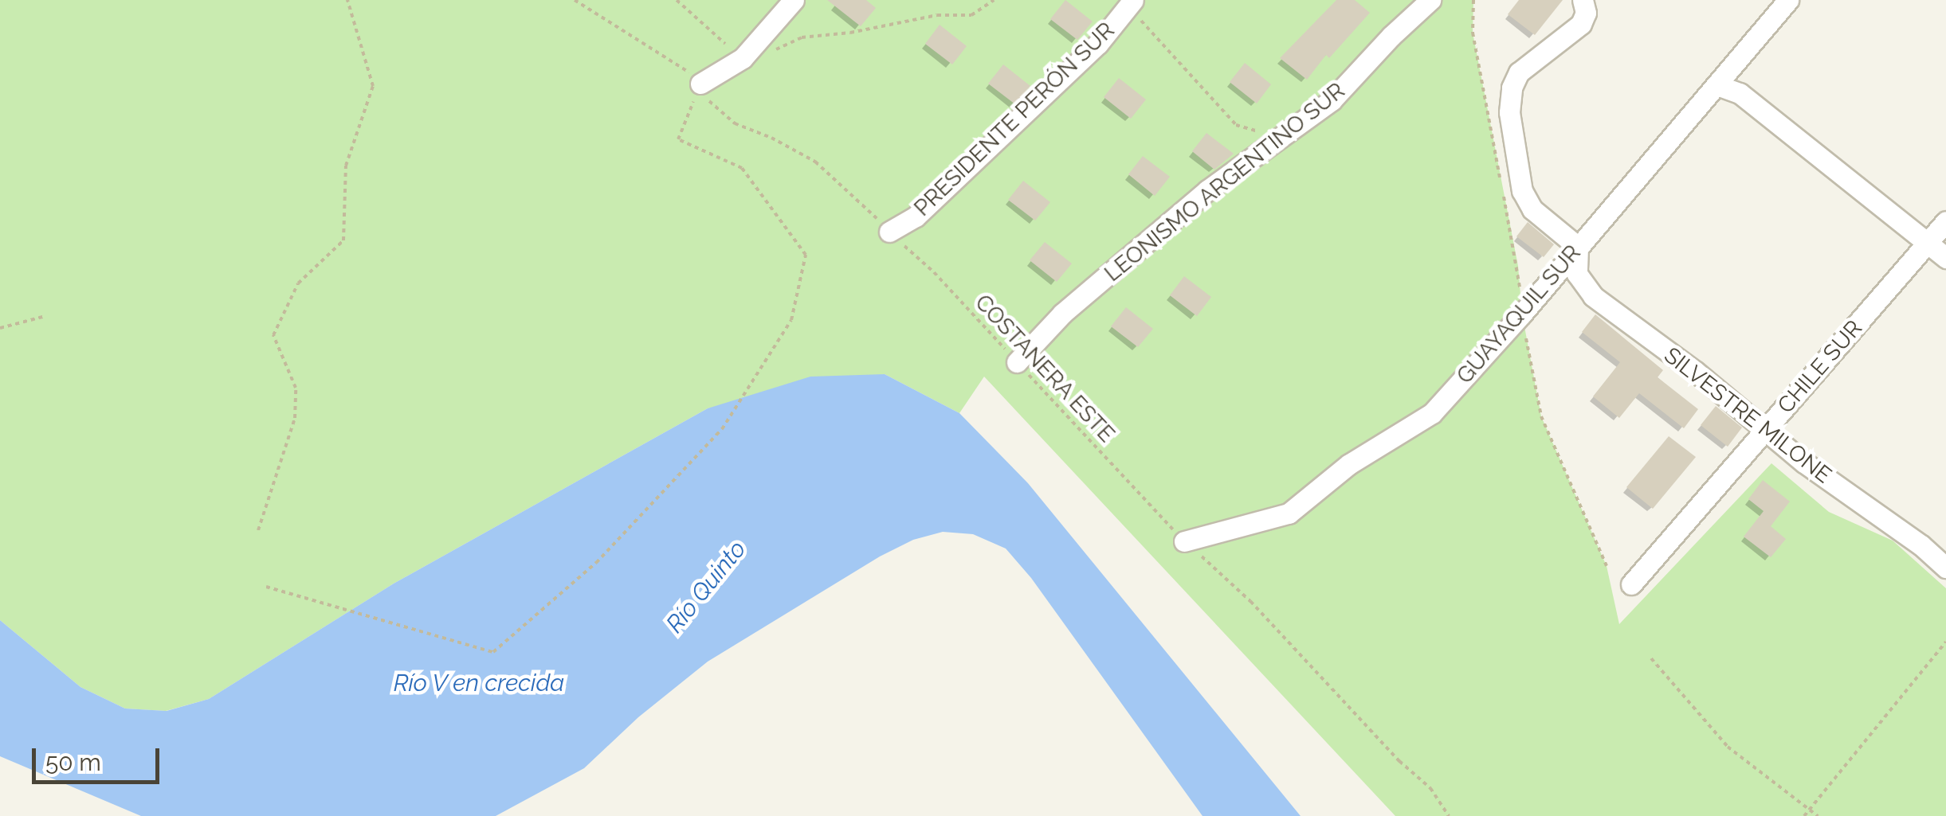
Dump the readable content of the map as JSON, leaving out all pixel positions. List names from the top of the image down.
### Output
{
  "streets": {
    "street": [
      "PRESIDENTE PERÓN SUR",
      "LEONISMO ARGENTINO SUR",
      "GUAYAQUIL SUR",
      "CHILE SUR",
      "SILVESTRE MILONE"
    ],
    "path": ["COSTANERA ESTE"]
  },
  "crossings": [
    ["PRESIDENTE PERÓN SUR", "COSTANERA ESTE"],
    ["LEONISMO ARGENTINO SUR", "COSTANERA ESTE"],
    ["GUAYAQUIL SUR", "COSTANERA ESTE"],
    ["GUAYAQUIL SUR", "SILVESTRE MILONE"],
    ["CHILE SUR", "SILVESTRE MILONE"]
  ],
  "water": ["Río Quinto", "Río V en crecida"],
  "scale_bar": "50 m"
}
